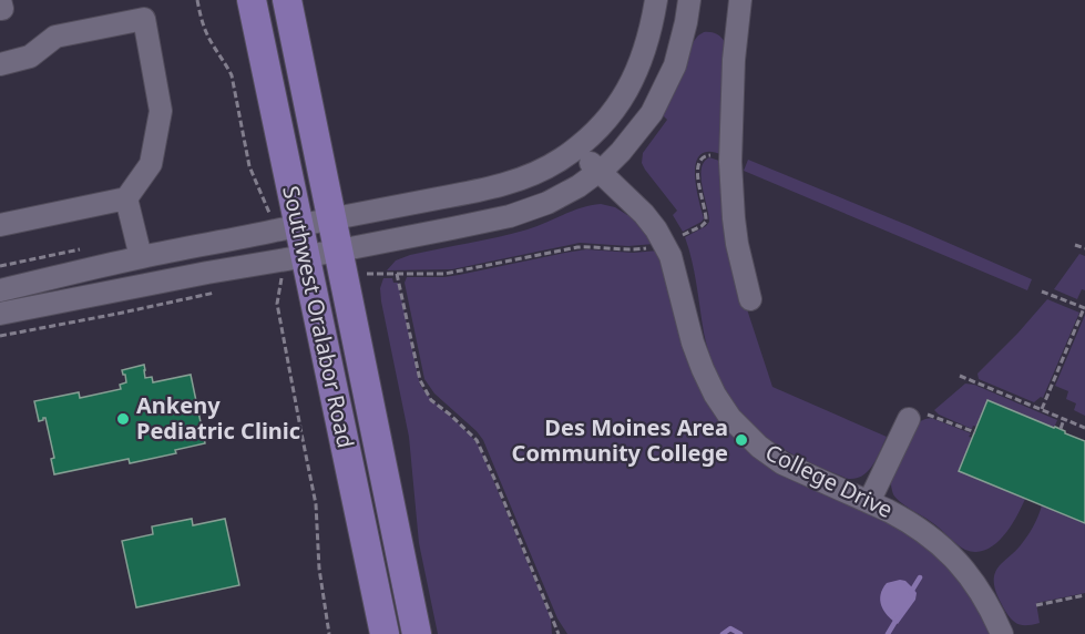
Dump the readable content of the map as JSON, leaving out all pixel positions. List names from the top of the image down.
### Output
{
  "streets": {
    "main road": ["Southwest Oralabor Road"],
    "street": ["College Drive"]
  },
  "places": ["Ankeny Pediatric Clinic", "Des Moines Area Community College"]
}
